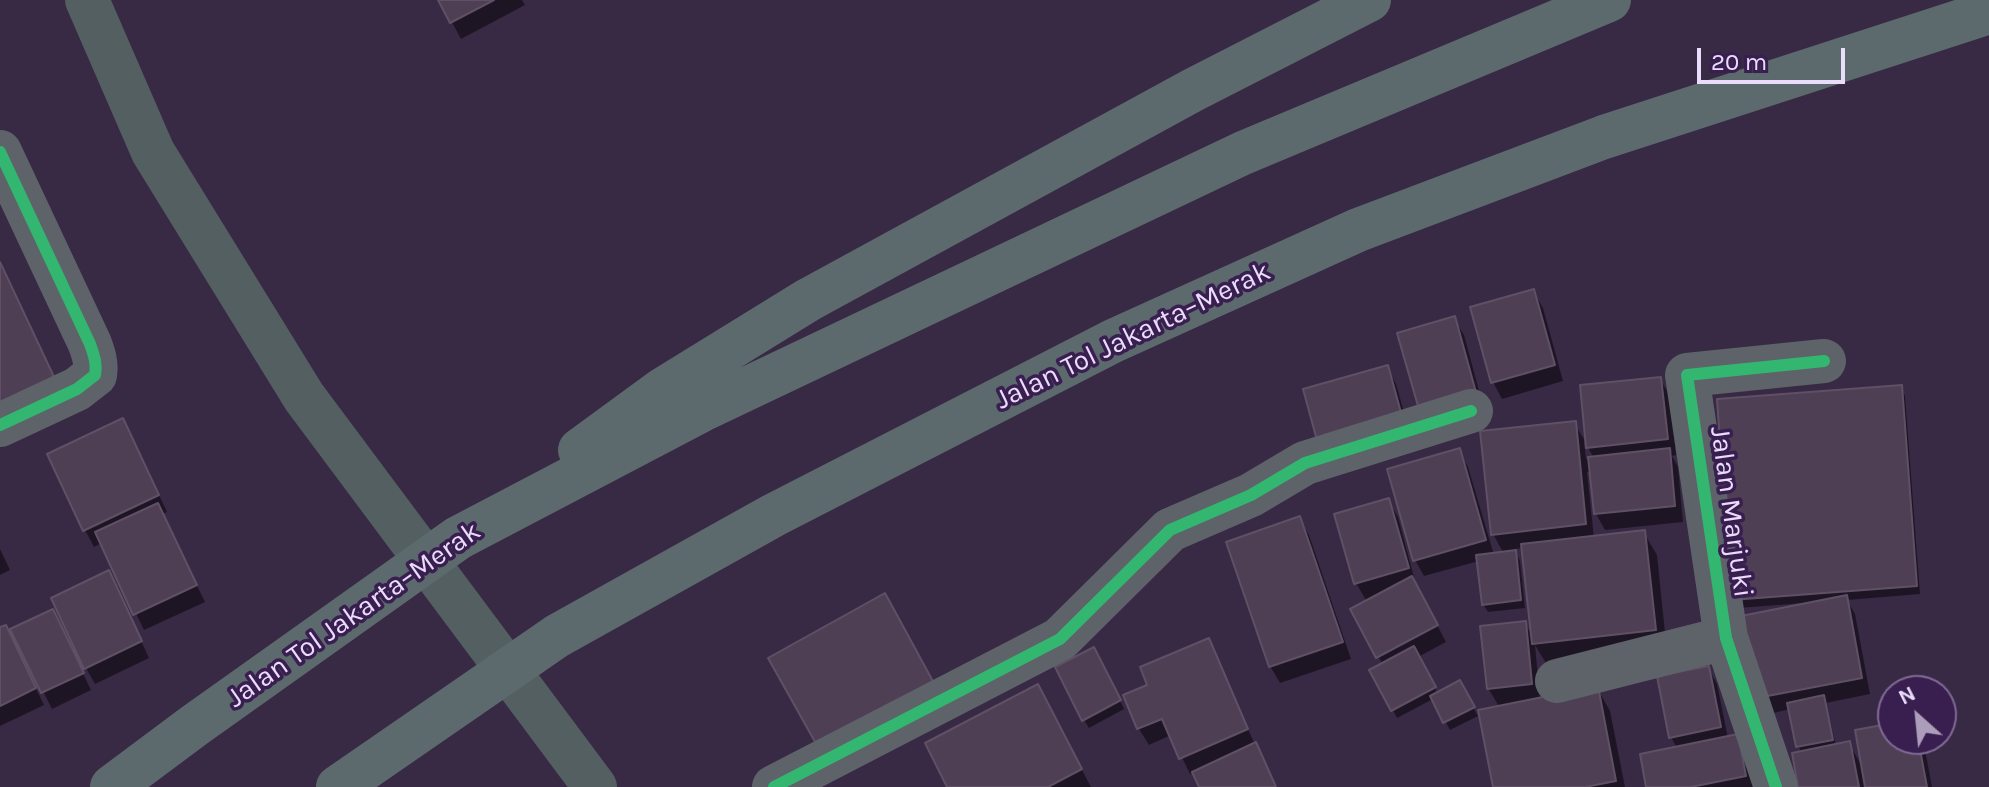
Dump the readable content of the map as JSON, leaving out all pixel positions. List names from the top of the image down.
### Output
{
  "streets": {
    "highway": ["Jalan Tol Jakarta–Merak"],
    "street": ["Jalan Marjuki"]
  },
  "scale_bar": "20 m",
  "north": "top left"
}
